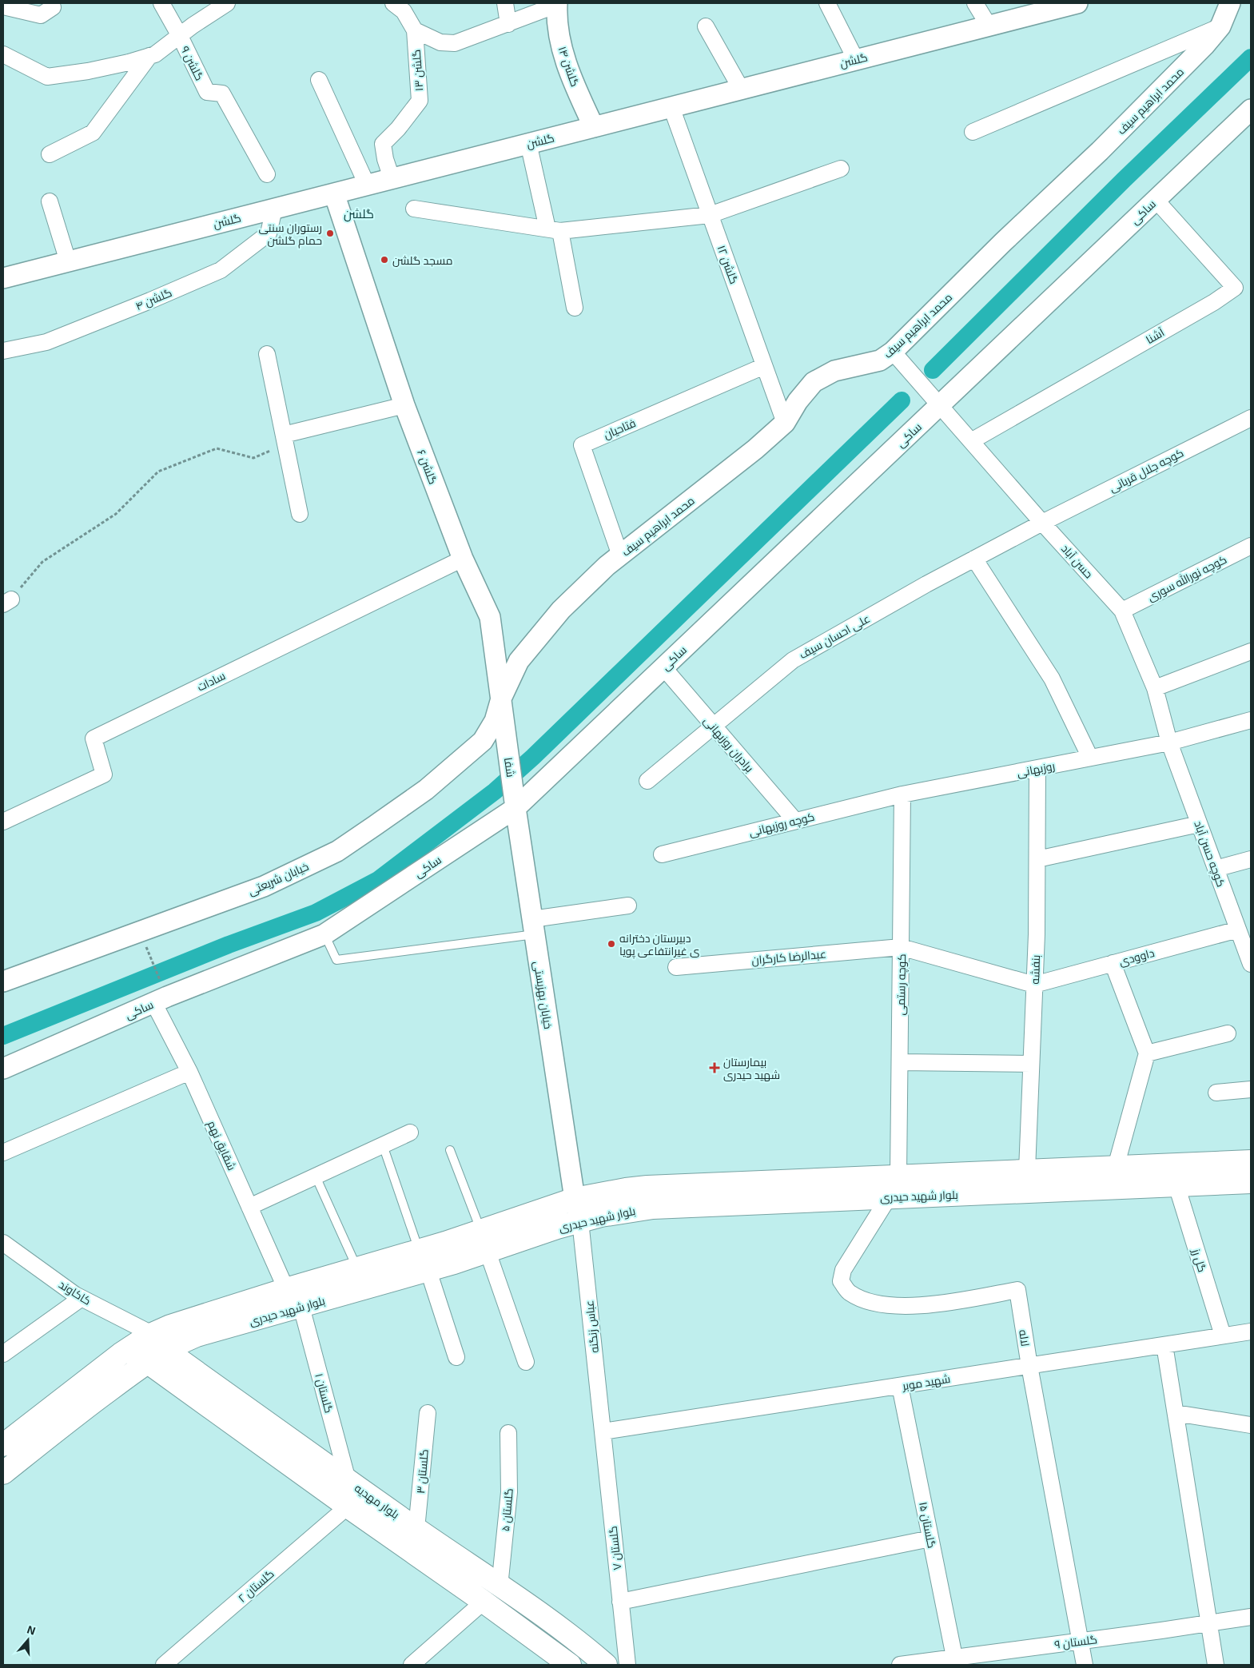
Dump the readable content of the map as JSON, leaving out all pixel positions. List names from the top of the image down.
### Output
{
  "streets": {
    "main road": ["بلوار شهید حیدری", "بلوار مهدیه"],
    "street": [
      "گلشن",
      "گلشن ۹",
      "گلشن ۱۴",
      "گلشن ۱۳",
      "محمد ابراهیم سیف",
      "ساکی",
      "گلشن ۱۲",
      "گلشن ۴",
      "آشنا",
      "فتاحیان",
      "گلشن ۶",
      "کوچه جلال قربانی",
      "حسن آباد",
      "کوچه نورالله سوری",
      "علی احسان سیف",
      "سادات",
      "برادران روزبهانی",
      "شفا",
      "روزبهانی",
      "کوچه روزبهانی",
      "کوچه حسن آباد",
      "خیابان شریعتی",
      "عبدالرضا کارگران",
      "داوودی",
      "بنفشه",
      "کوچه رستمی",
      "خیابان بهزیستی",
      "شقایق نهم",
      "گل رز",
      "کاکاوند",
      "عباس زنگنه",
      "لاله",
      "شهید موبر",
      "گلستان ۱",
      "گلستان ۳",
      "گلستان ۵",
      "گلستان ۱۵",
      "گلستان ۷",
      "گلستان ۲",
      "گلستان ۹"
    ]
  },
  "crossings": [
    ["گلشن", "گلشن ۱۴"],
    ["گلشن", "گلشن ۱۳"],
    ["گلشن", "گلشن ۱۲"],
    ["گلشن", "گلشن ۴"],
    ["گلشن", "گلشن ۶"],
    ["محمد ابراهیم سیف", "گلشن ۱۲"],
    ["محمد ابراهیم سیف", "فتاحیان"],
    ["محمد ابراهیم سیف", "گلشن ۶"],
    ["محمد ابراهیم سیف", "حسن آباد"],
    ["محمد ابراهیم سیف", "خیابان شریعتی"],
    ["ساکی", "آشنا"],
    ["ساکی", "حسن آباد"],
    ["ساکی", "برادران روزبهانی"],
    ["ساکی", "شفا"],
    ["ساکی", "خیابان بهزیستی"],
    ["ساکی", "شقایق نهم"],
    ["گلشن ۱۲", "فتاحیان"],
    ["آشنا", "حسن آباد"],
    ["گلشن ۶", "سادات"],
    ["گلشن ۶", "شفا"],
    ["گلشن ۶", "خیابان شریعتی"],
    ["کوچه جلال قربانی", "حسن آباد"],
    ["کوچه جلال قربانی", "علی احسان سیف"],
    ["حسن آباد", "کوچه نورالله سوری"],
    ["حسن آباد", "علی احسان سیف"],
    ["حسن آباد", "روزبهانی"],
    ["حسن آباد", "کوچه حسن آباد"],
    ["علی احسان سیف", "برادران روزبهانی"],
    ["برادران روزبهانی", "کوچه روزبهانی"],
    ["شفا", "خیابان بهزیستی"],
    ["روزبهانی", "کوچه روزبهانی"],
    ["روزبهانی", "کوچه حسن آباد"],
    ["روزبهانی", "بنفشه"],
    ["روزبهانی", "کوچه رستمی"],
    ["کوچه روزبهانی", "کوچه رستمی"],
    ["کوچه حسن آباد", "داوودی"],
    ["عبدالرضا کارگران", "کوچه رستمی"],
    ["داوودی", "بنفشه"],
    ["بنفشه", "بلوار شهید حیدری"],
    ["کوچه رستمی", "بلوار شهید حیدری"],
    ["خیابان بهزیستی", "بلوار شهید حیدری"],
    ["خیابان بهزیستی", "عباس زنگنه"],
    ["شقایق نهم", "بلوار شهید حیدری"],
    ["بلوار شهید حیدری", "گل رز"],
    ["بلوار شهید حیدری", "کاکاوند"],
    ["بلوار شهید حیدری", "عباس زنگنه"],
    ["بلوار شهید حیدری", "لاله"],
    ["بلوار شهید حیدری", "گلستان ۱"],
    ["بلوار شهید حیدری", "بلوار مهدیه"],
    ["گل رز", "شهید موبر"],
    ["کاکاوند", "بلوار مهدیه"],
    ["عباس زنگنه", "شهید موبر"],
    ["عباس زنگنه", "گلستان ۷"],
    ["لاله", "شهید موبر"],
    ["لاله", "گلستان ۹"],
    ["شهید موبر", "گلستان ۱۵"],
    ["شهید موبر", "گلستان ۷"],
    ["گلستان ۱", "بلوار مهدیه"],
    ["گلستان ۳", "بلوار مهدیه"],
    ["بلوار مهدیه", "گلستان ۵"],
    ["بلوار مهدیه", "گلستان ۲"],
    ["گلستان ۱۵", "گلستان ۹"]
  ],
  "districts": ["گلشن"],
  "places": {
    "other": ["رستوران سنتی حمام گلشن", "مسجد گلشن", "دبیرستان دخترانه ی غیرانتفاعی پویا"],
    "health": ["بیمارستان شهید حیدری"]
  },
  "north": "top"
}
